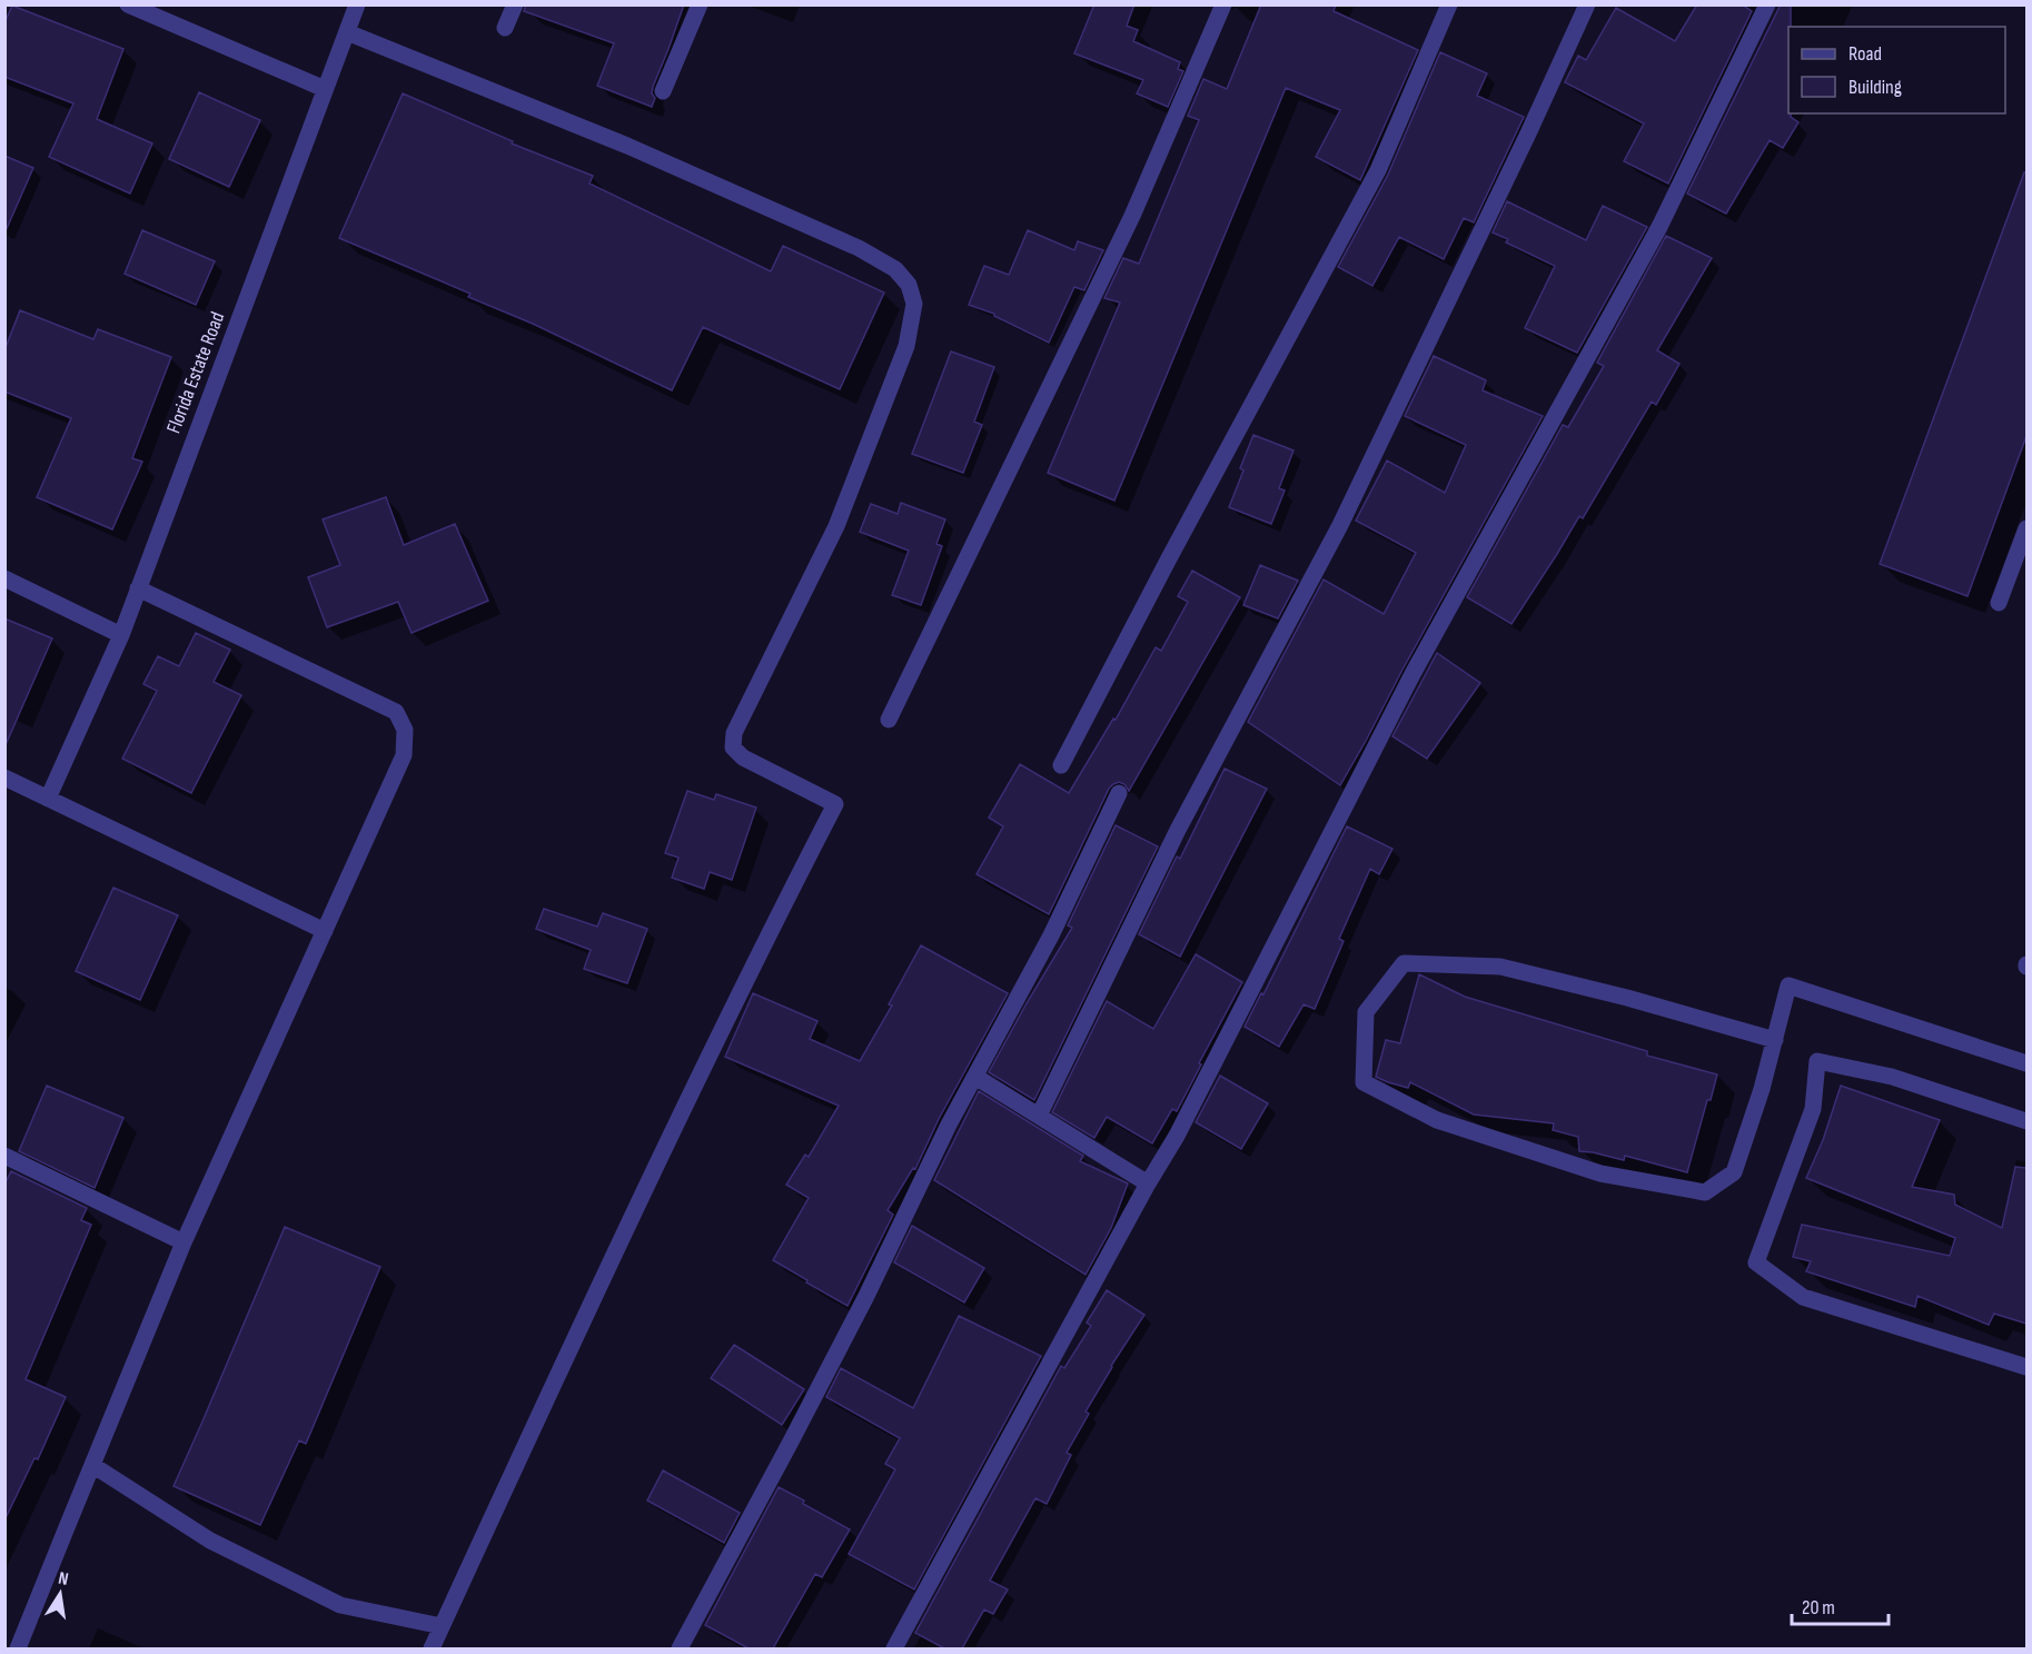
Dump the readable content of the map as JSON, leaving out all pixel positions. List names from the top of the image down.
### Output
{
  "streets": {
    "street": ["Florida Estate Road"]
  },
  "legend": ["Road", "Building"],
  "scale_bar": "20 m",
  "north": "top"
}
